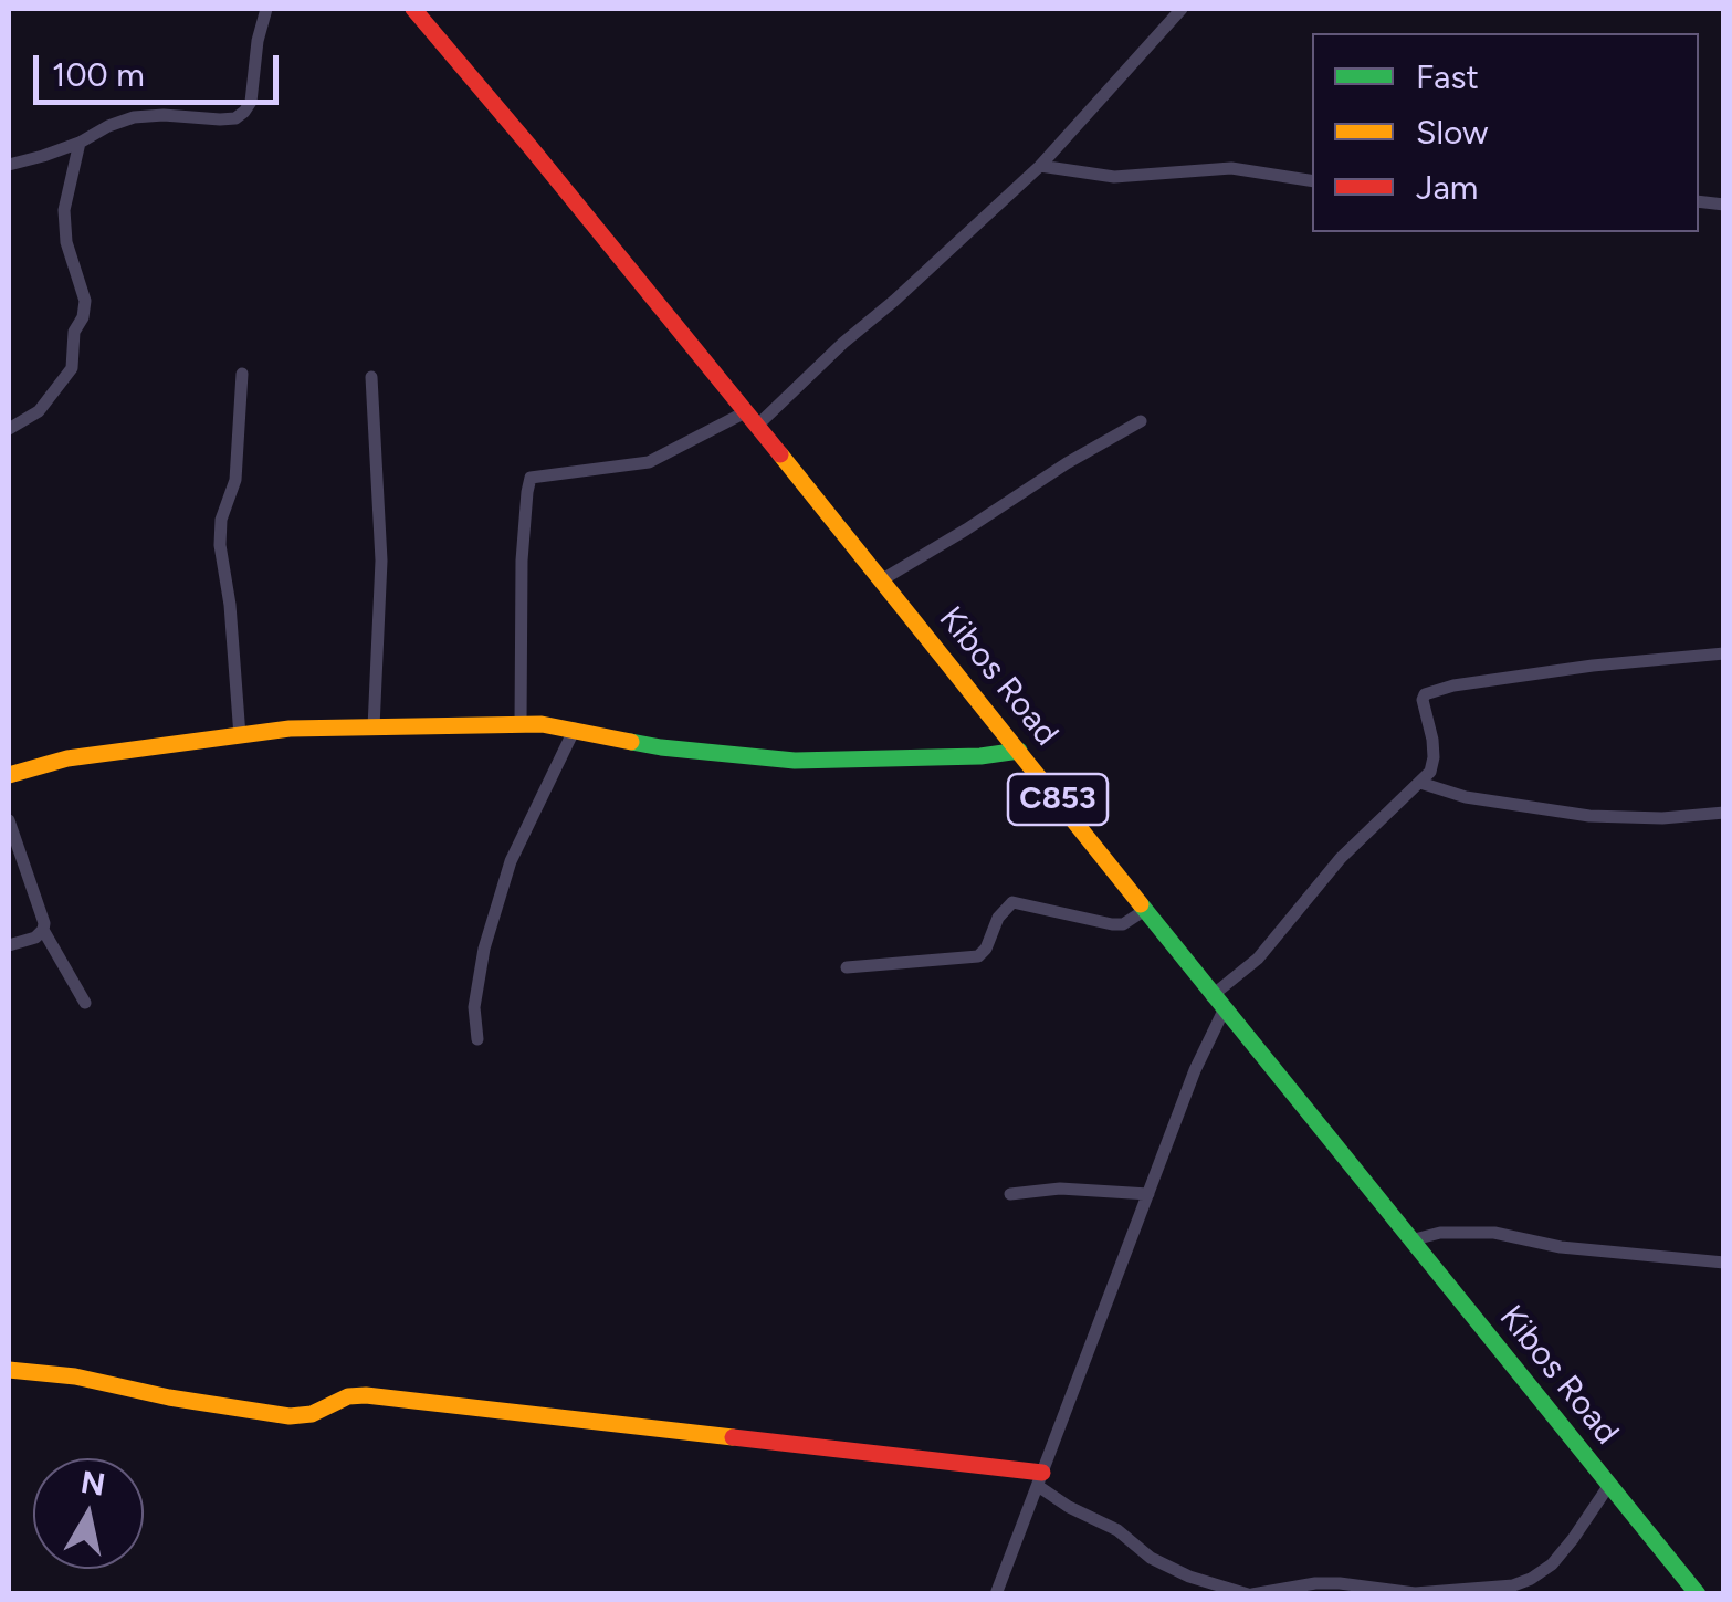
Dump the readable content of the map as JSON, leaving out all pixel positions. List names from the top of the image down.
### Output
{
  "streets": {
    "street": ["Kibos Road", "C853"]
  },
  "legend": ["Fast", "Slow", "Jam"],
  "scale_bar": "100 m",
  "north": "top"
}
